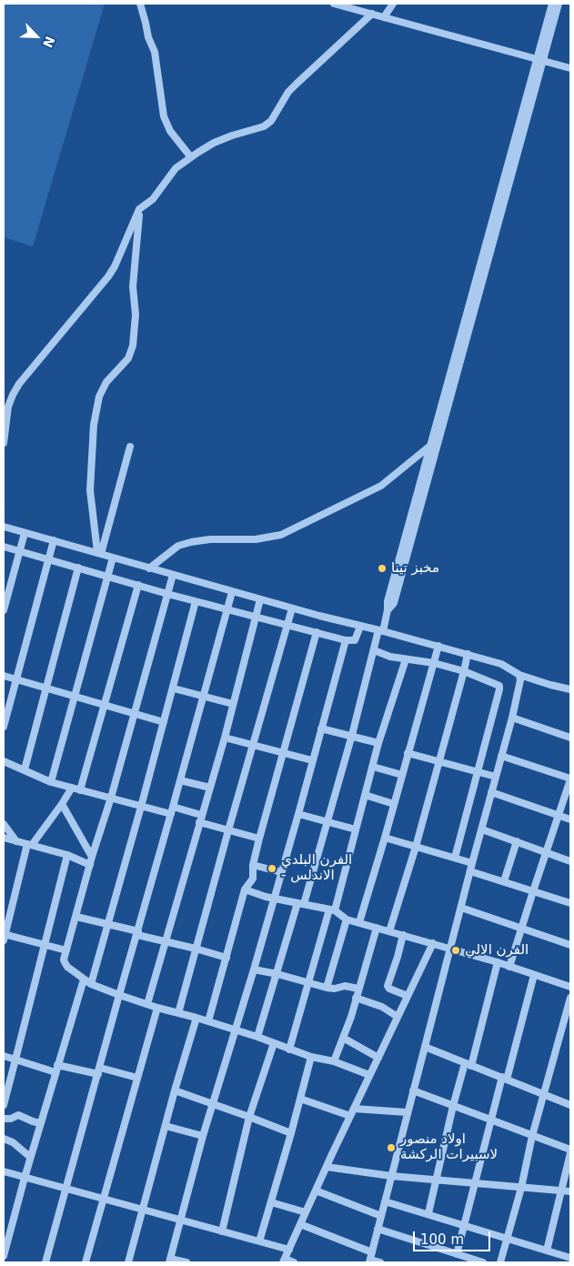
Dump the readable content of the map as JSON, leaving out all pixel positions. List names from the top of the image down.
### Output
{
  "places": [
    "مخبز تينا",
    "الفرن البلدي - الاندلس",
    "الفرن الالي",
    "اولاد منصور لاسبيرات الركشة"
  ],
  "scale_bar": "100 m",
  "north": "bottom right"
}
